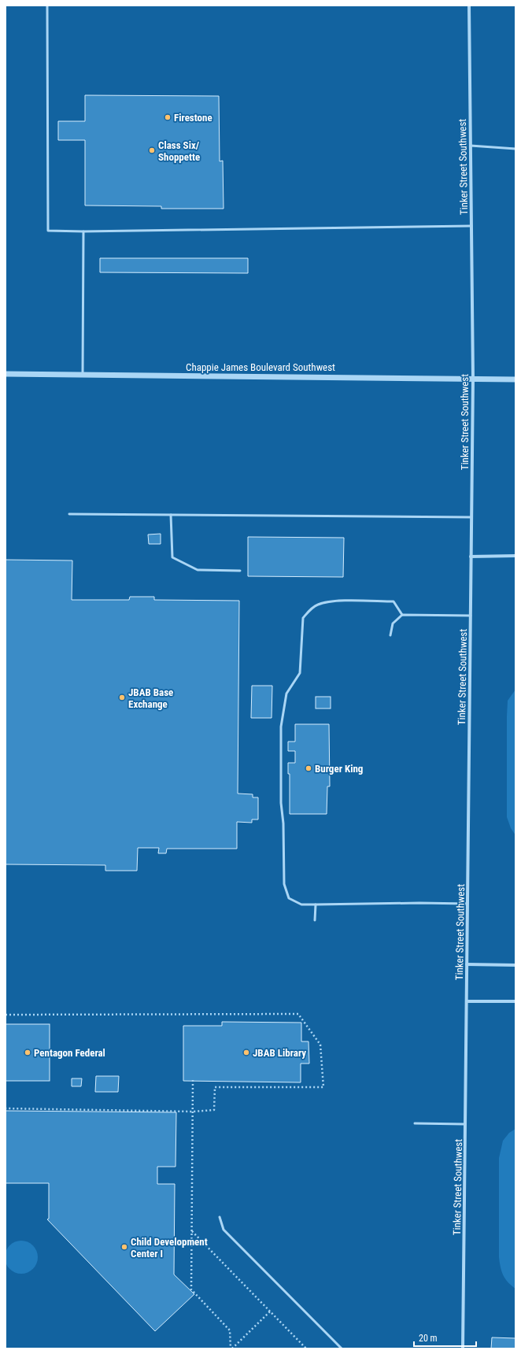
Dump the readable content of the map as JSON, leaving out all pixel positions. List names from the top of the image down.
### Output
{
  "streets": {
    "street": ["Tinker Street Southwest", "Chappie James Boulevard Southwest"]
  },
  "crossings": [
    ["Tinker Street Southwest", "Chappie James Boulevard Southwest"]
  ],
  "places": [
    "Firestone",
    "Class Six/ Shoppette",
    "JBAB Base Exchange",
    "Burger King",
    "Pentagon Federal",
    "JBAB Library",
    "Child Development Center I"
  ],
  "scale_bar": "20 m"
}
